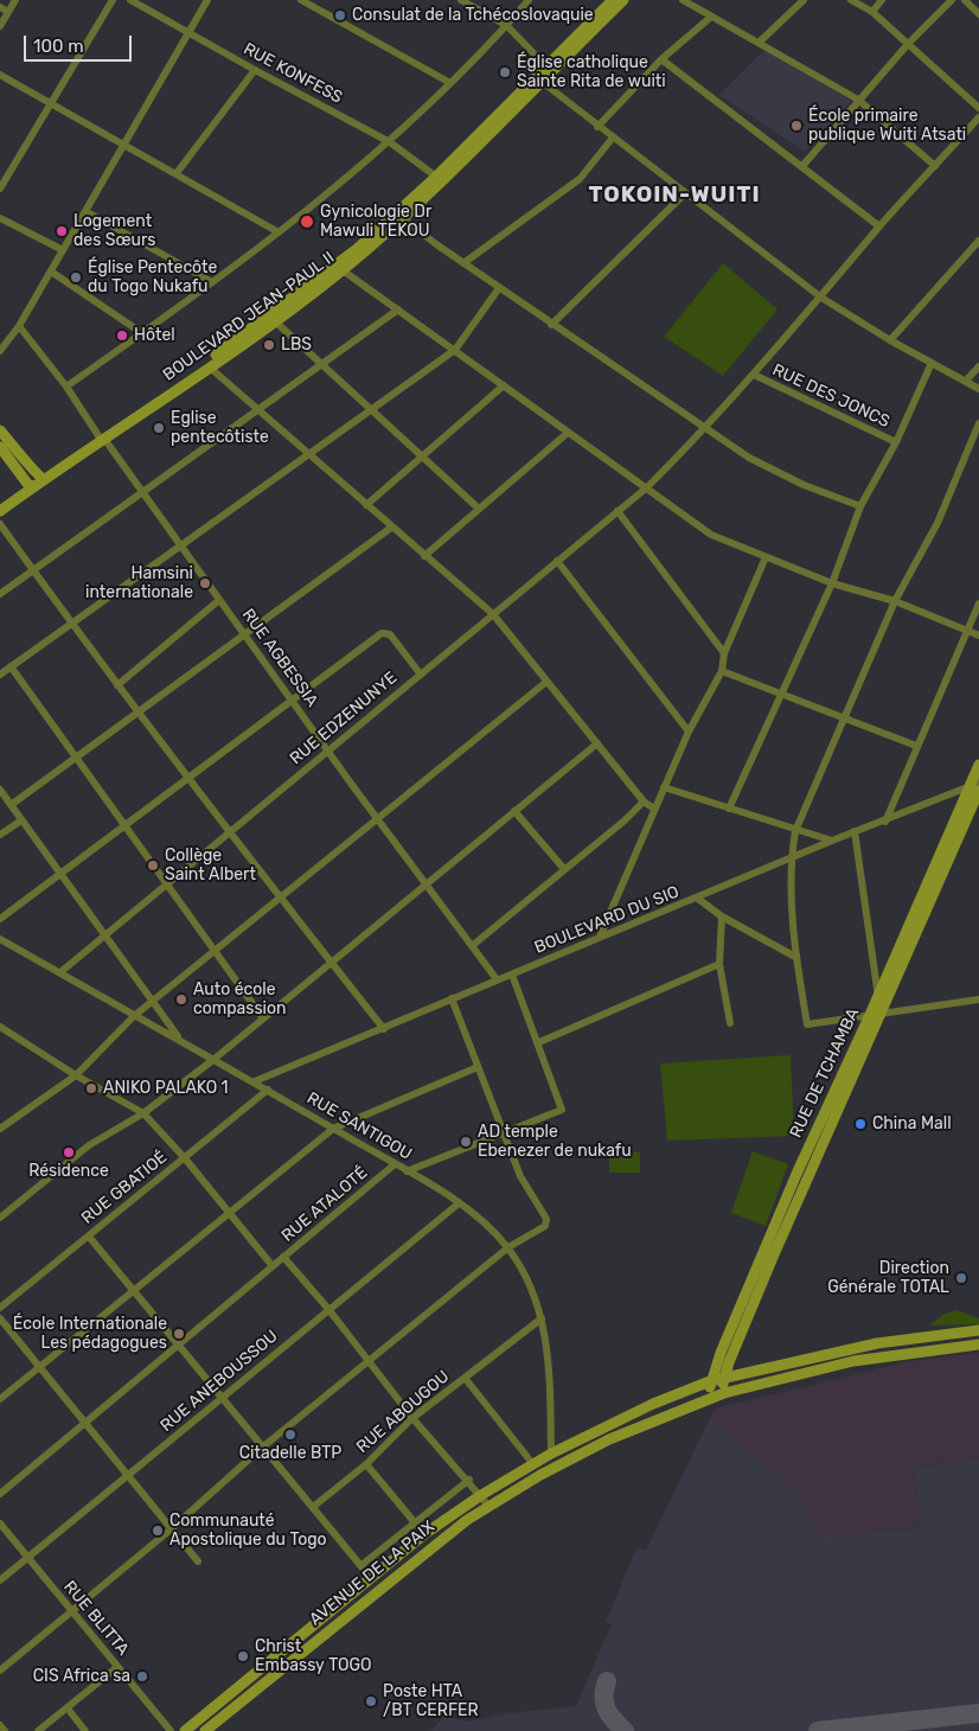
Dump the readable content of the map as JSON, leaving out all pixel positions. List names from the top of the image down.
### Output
{
  "streets": {
    "main road": ["BOULEVARD JEAN-PAUL II", "RUE DE TCHAMBA", "AVENUE DE LA PAIX"],
    "street": [
      "RUE KONFESS",
      "RUE DES JONCS",
      "RUE AGBESSIA",
      "RUE EDZENUNYE",
      "BOULEVARD DU SIO",
      "RUE SANTIGOU",
      "RUE GBATIOÉ",
      "RUE ATALOTÉ",
      "RUE ANEBOUSSOU",
      "RUE ABOUGOU",
      "RUE BLITTA"
    ]
  },
  "crossings": [
    ["RUE KONFESS", "BOULEVARD JEAN-PAUL II"],
    ["BOULEVARD JEAN-PAUL II", "RUE AGBESSIA"],
    ["RUE DES JONCS", "RUE EDZENUNYE"],
    ["RUE AGBESSIA", "RUE EDZENUNYE"],
    ["RUE AGBESSIA", "BOULEVARD DU SIO"],
    ["RUE EDZENUNYE", "RUE SANTIGOU"],
    ["BOULEVARD DU SIO", "RUE DE TCHAMBA"],
    ["BOULEVARD DU SIO", "RUE SANTIGOU"],
    ["RUE DE TCHAMBA", "AVENUE DE LA PAIX"],
    ["RUE SANTIGOU", "RUE GBATIOÉ"],
    ["RUE SANTIGOU", "RUE ATALOTÉ"],
    ["RUE SANTIGOU", "RUE ANEBOUSSOU"],
    ["RUE SANTIGOU", "RUE ABOUGOU"],
    ["RUE ANEBOUSSOU", "RUE BLITTA"]
  ],
  "districts": ["TOKOIN-WUITI"],
  "places": [
    "Consulat de la Tchécoslovaquie",
    "Église catholique Sainte Rita de wuiti",
    "École primaire publique Wuiti Atsati",
    "Gynicologie Dr Mawuli TEKOU",
    "Logement des Sœurs",
    "Église Pentecôte du Togo Nukafu",
    "Hôtel",
    "LBS",
    "Eglise pentecôtiste",
    "Hamsini internationale",
    "Collège Saint Albert",
    "Auto école compassion",
    "ANIKO PALAKO 1",
    "China Mall",
    "AD temple Ebenezer de nukafu",
    "Résidence",
    "Direction Générale TOTAL",
    "École Internationale Les pédagogues",
    "Citadelle BTP",
    "Communauté Apostolique du Togo",
    "Christ Embassy TOGO",
    "CIS Africa sa",
    "Poste HTA /BT CERFER"
  ],
  "scale_bar": "100 m"
}
